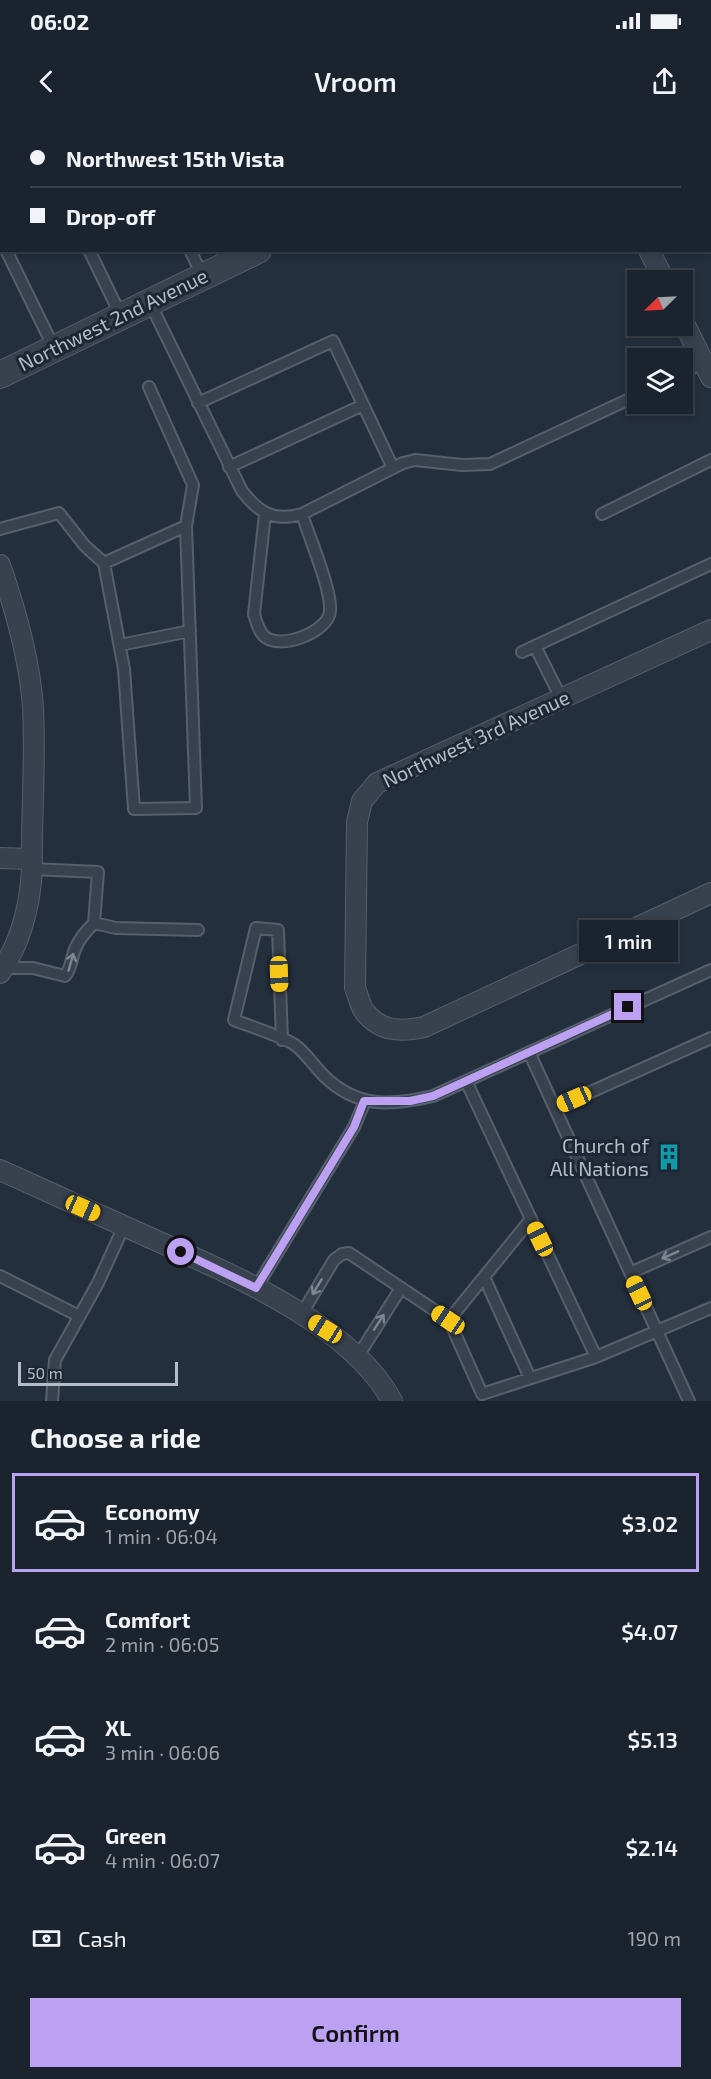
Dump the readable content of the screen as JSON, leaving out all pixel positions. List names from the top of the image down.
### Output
{
  "streets": {
    "street": ["Northwest 2nd Avenue", "Northwest 3rd Avenue"]
  },
  "places": {
    "building": ["Church of All Nations"]
  },
  "scale_bar": "50 m",
  "north": "bottom left",
  "page": {
    "status": "06:02",
    "header": "Vroom",
    "banner": ["Northwest 15th Vista", "Drop-off"],
    "bubble": "1 min",
    "scale": "50 m",
    "heading": "Choose a ride",
    "list": [
      {
        "name": "Economy",
        "note": "1 min · 06:04",
        "value": "$3.02"
      },
      {
        "name": "Comfort",
        "note": "2 min · 06:05",
        "value": "$4.07"
      },
      {
        "name": "XL",
        "note": "3 min · 06:06",
        "value": "$5.13"
      },
      {
        "name": "Green",
        "note": "4 min · 06:07",
        "value": "$2.14"
      }
    ],
    "pay": ["Cash", "190 m"],
    "buttons": "Confirm"
  }
}
